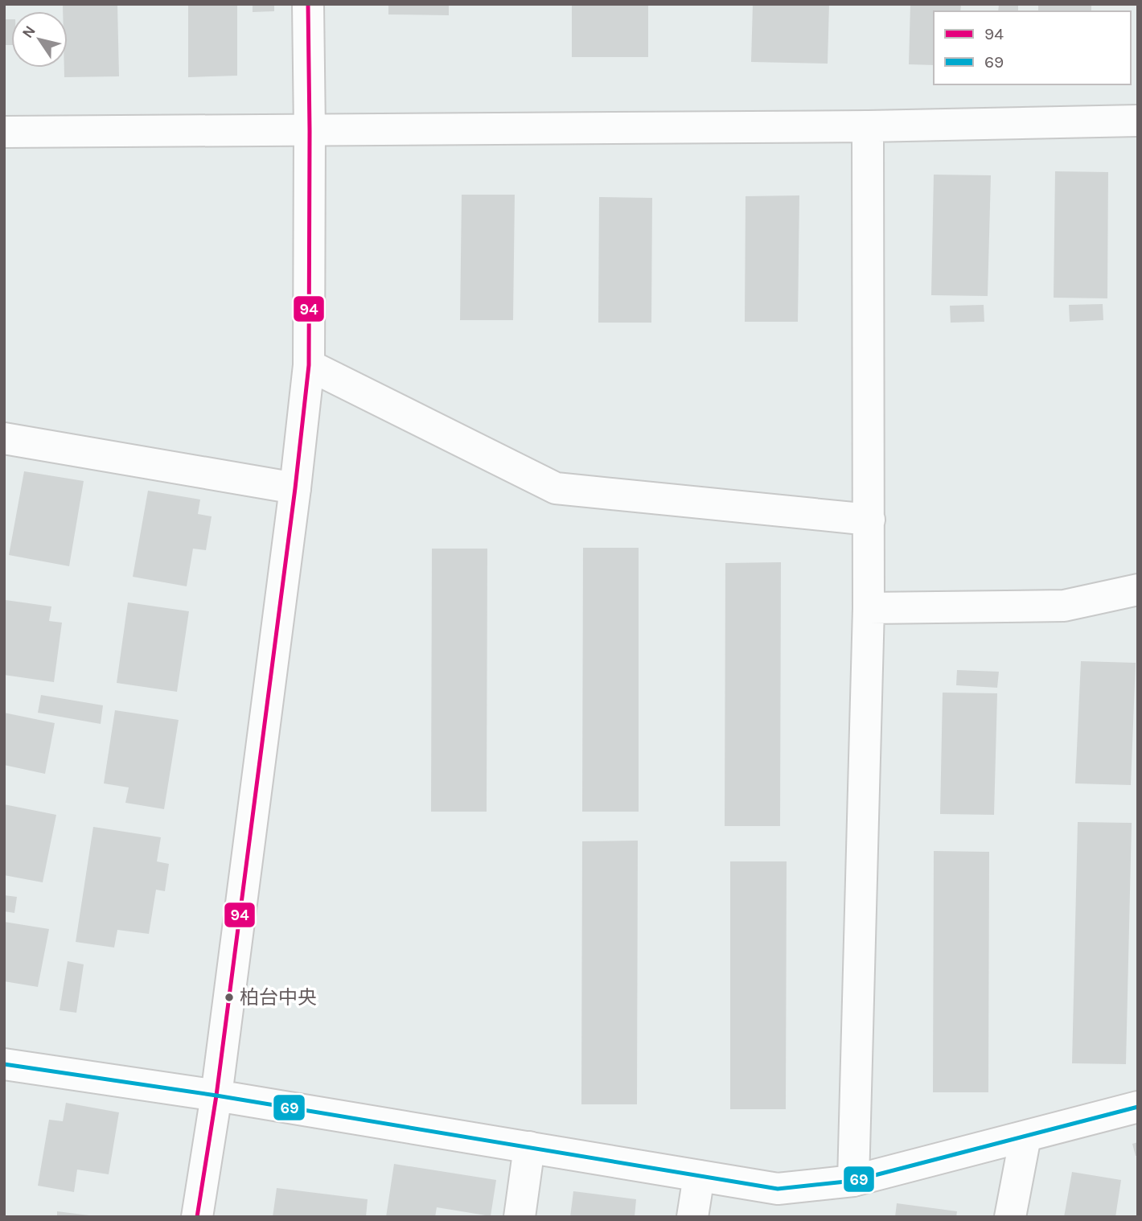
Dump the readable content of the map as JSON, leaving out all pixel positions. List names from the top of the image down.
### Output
{
  "places": ["柏台中央"],
  "lines": ["transit line 94", "transit line 69"],
  "legend": ["94", "69"],
  "north": "top left"
}
